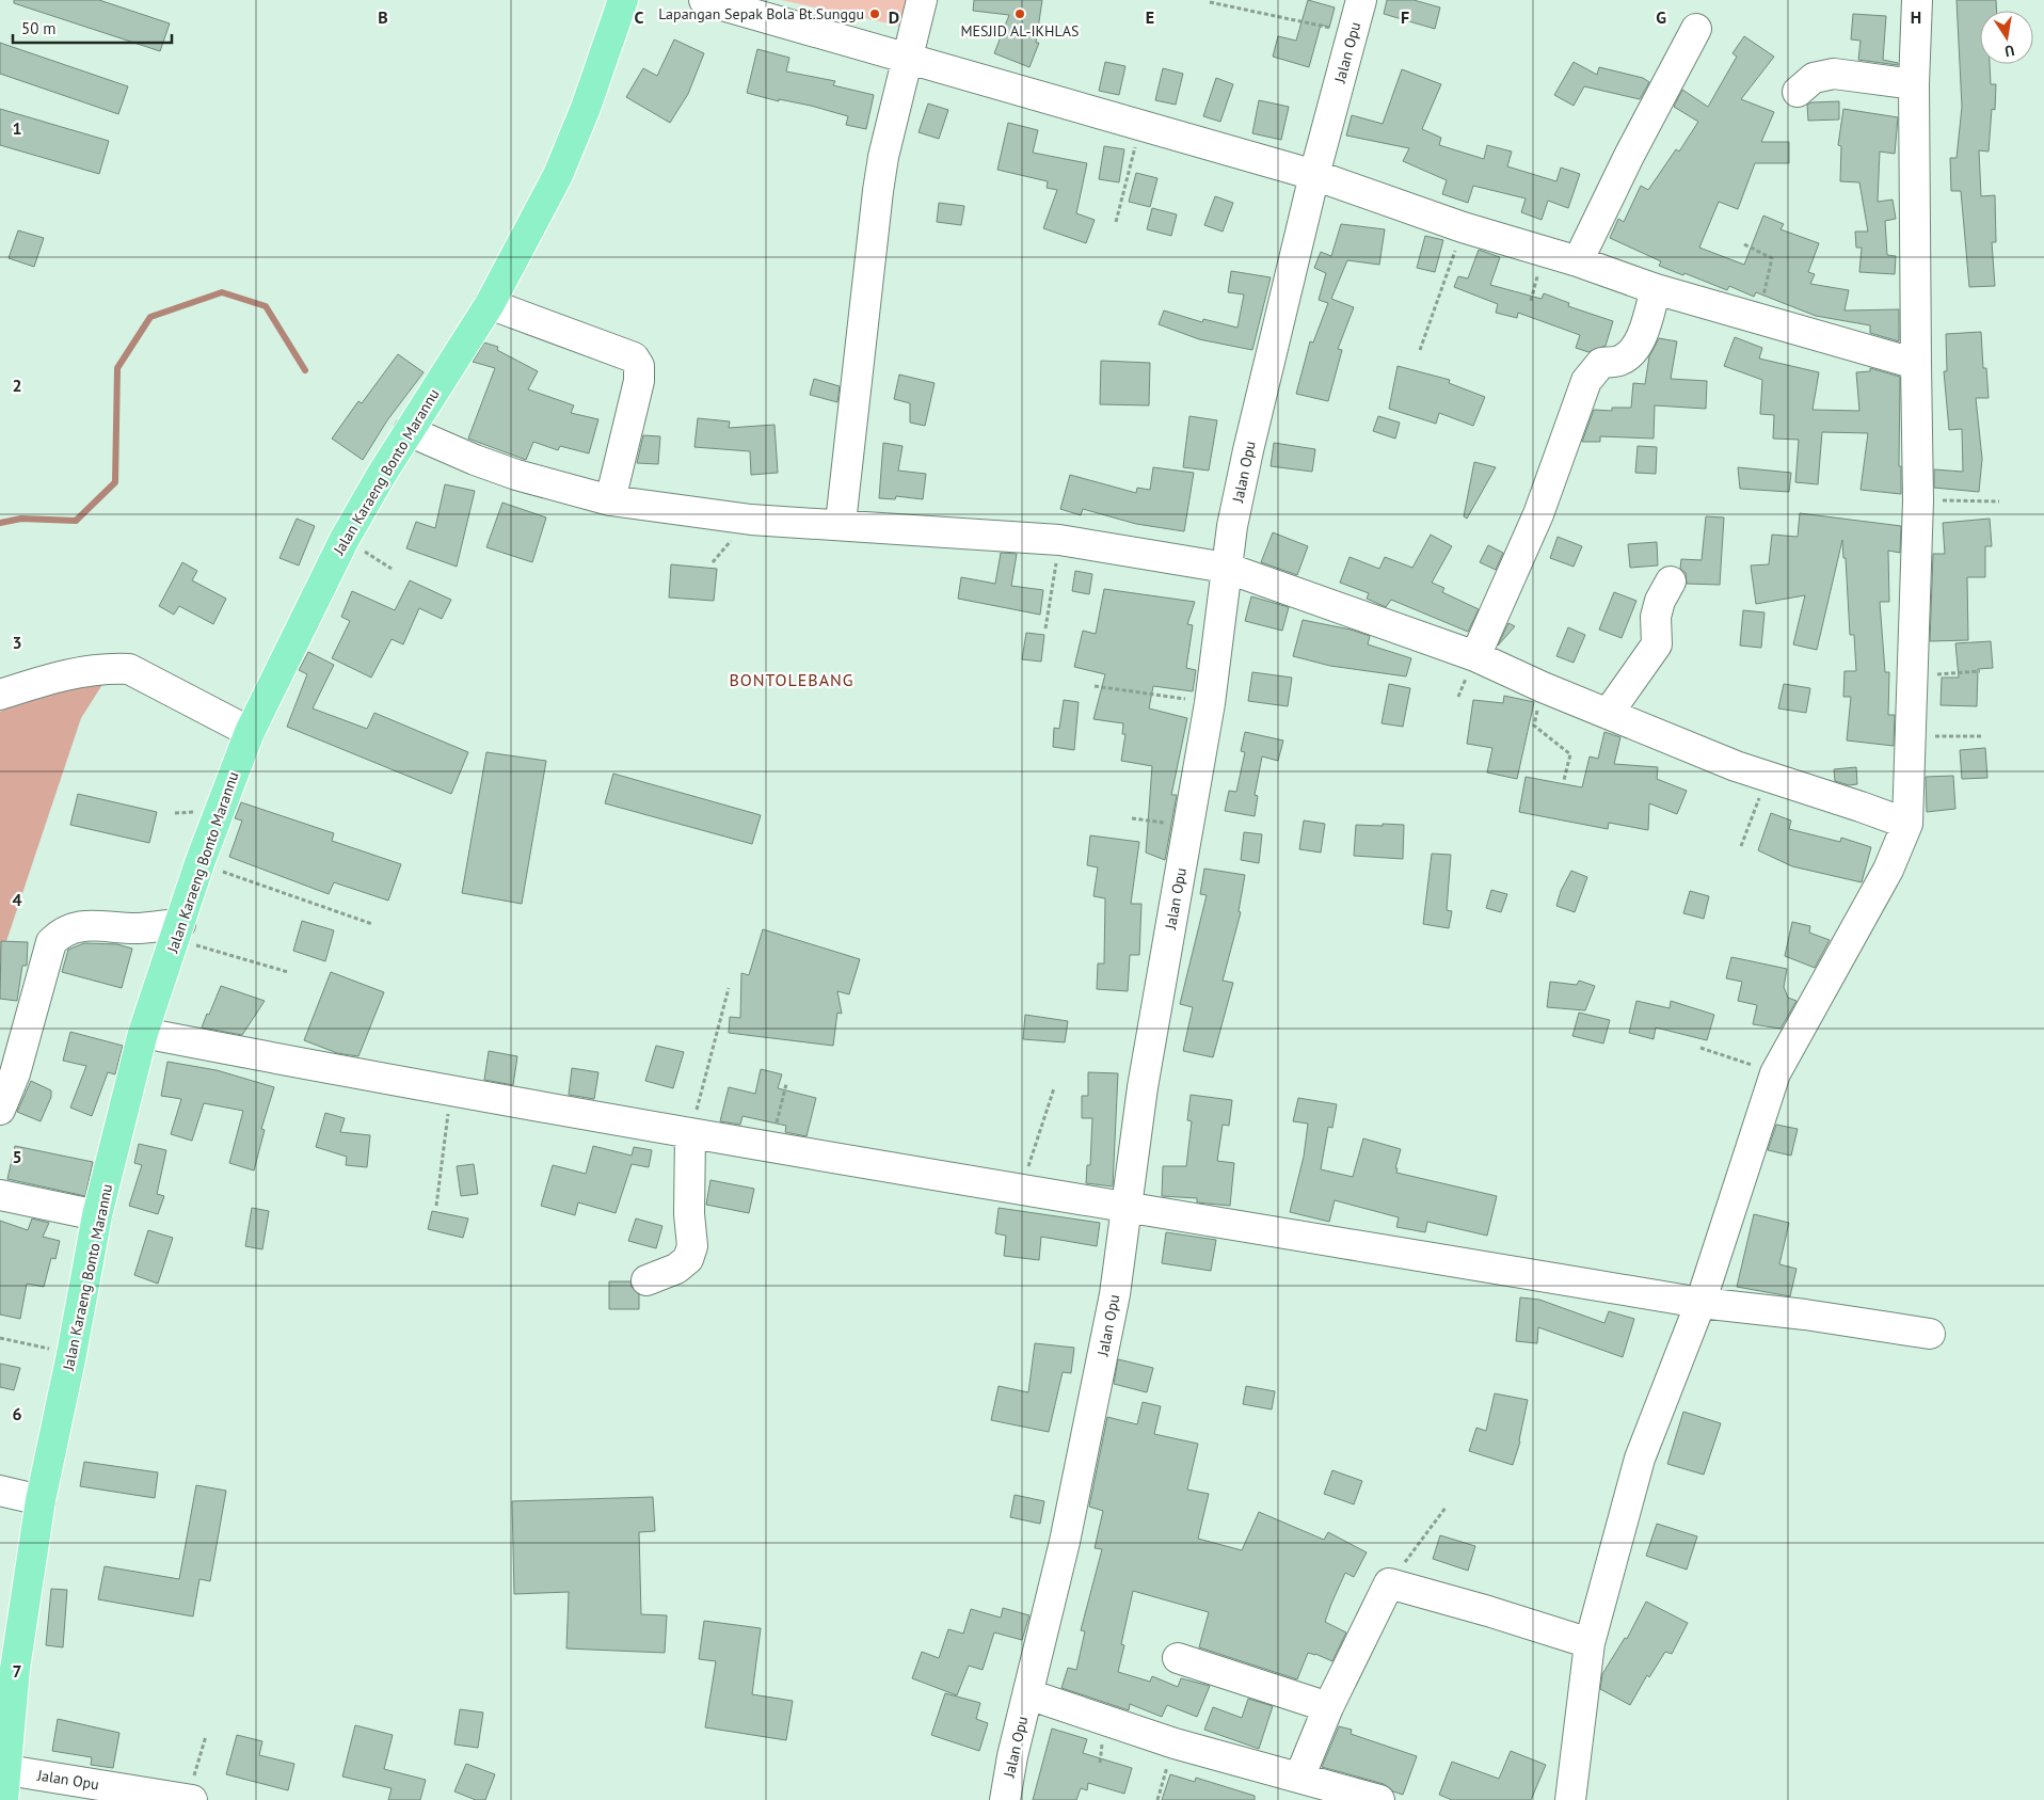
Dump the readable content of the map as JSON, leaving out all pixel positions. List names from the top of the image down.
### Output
{
  "streets": {
    "main road": ["Jalan Karaeng Bonto Marannu"],
    "street": ["Jalan Opu"]
  },
  "crossings": [
    ["Jalan Opu", "Jalan Karaeng Bonto Marannu"]
  ],
  "districts": ["BONTOLEBANG"],
  "places": ["Lapangan Sepak Bola Bt.Sunggu", "MESJID AL-IKHLAS"],
  "scale_bar": "50 m",
  "north": "bottom",
  "grid": {
    "columns": [
      "B",
      "C",
      "D",
      "E",
      "F",
      "G",
      "H"
    ],
    "rows": [
      "1",
      "2",
      "3",
      "4",
      "5",
      "6",
      "7"
    ]
  }
}
